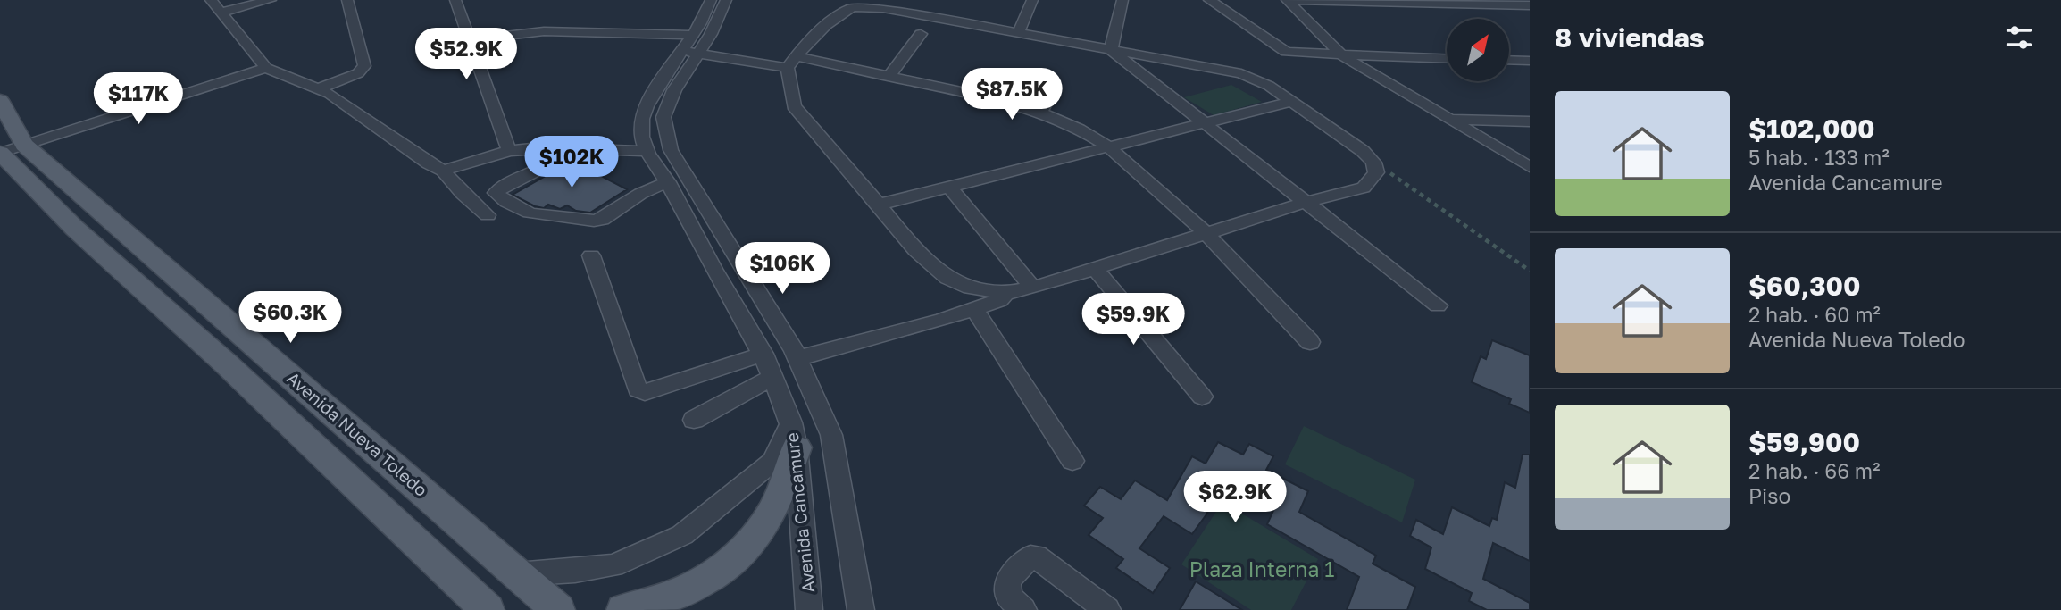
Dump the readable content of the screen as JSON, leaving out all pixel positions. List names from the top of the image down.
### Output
{
  "streets": {
    "main road": ["Avenida Nueva Toledo"],
    "street": ["Avenida Cancamure"]
  },
  "parks": ["Plaza Interna 1"],
  "north": "top right",
  "page": {
    "heading": "8 viviendas",
    "price": [
      "$52.9K",
      "$87.5K",
      "$117K",
      "$102K",
      "$106K",
      "$60.3K",
      "$59.9K",
      "$62.9K"
    ],
    "list": [
      {
        "name": "$102,000",
        "note": "5 hab. · 133 m² · Avenida Cancamure"
      },
      {
        "name": "$60,300",
        "note": "2 hab. · 60 m² · Avenida Nueva Toledo"
      },
      {
        "name": "$59,900",
        "note": "2 hab. · 66 m² · Piso"
      }
    ]
  }
}
